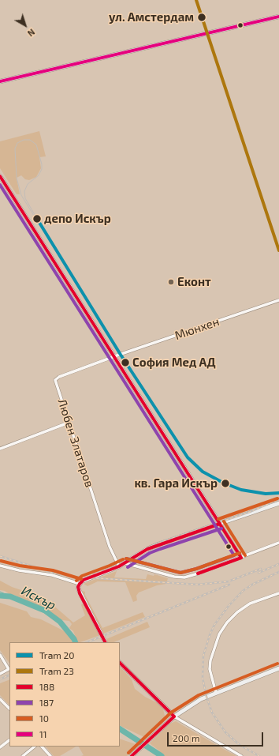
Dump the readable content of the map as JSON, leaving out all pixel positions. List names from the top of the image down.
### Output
{
  "streets": {
    "street": ["Мюнхен", "Любен Златаров"]
  },
  "crossings": [
    ["Мюнхен", "Любен Златаров"]
  ],
  "water": ["Искър"],
  "places": [
    "ул. Амстердам",
    "депо Искър",
    "Еконт",
    "София Мед АД",
    "кв. Гара Искър"
  ],
  "lines": [
    "tram line 23",
    "transit line 11",
    "transit line 188",
    "transit line 187",
    "tram line 20",
    "transit line 10"
  ],
  "legend": [
    "Tram 20",
    "Tram 23",
    "188",
    "187",
    "10",
    "11"
  ],
  "scale_bar": "200 m",
  "north": "bottom right"
}
